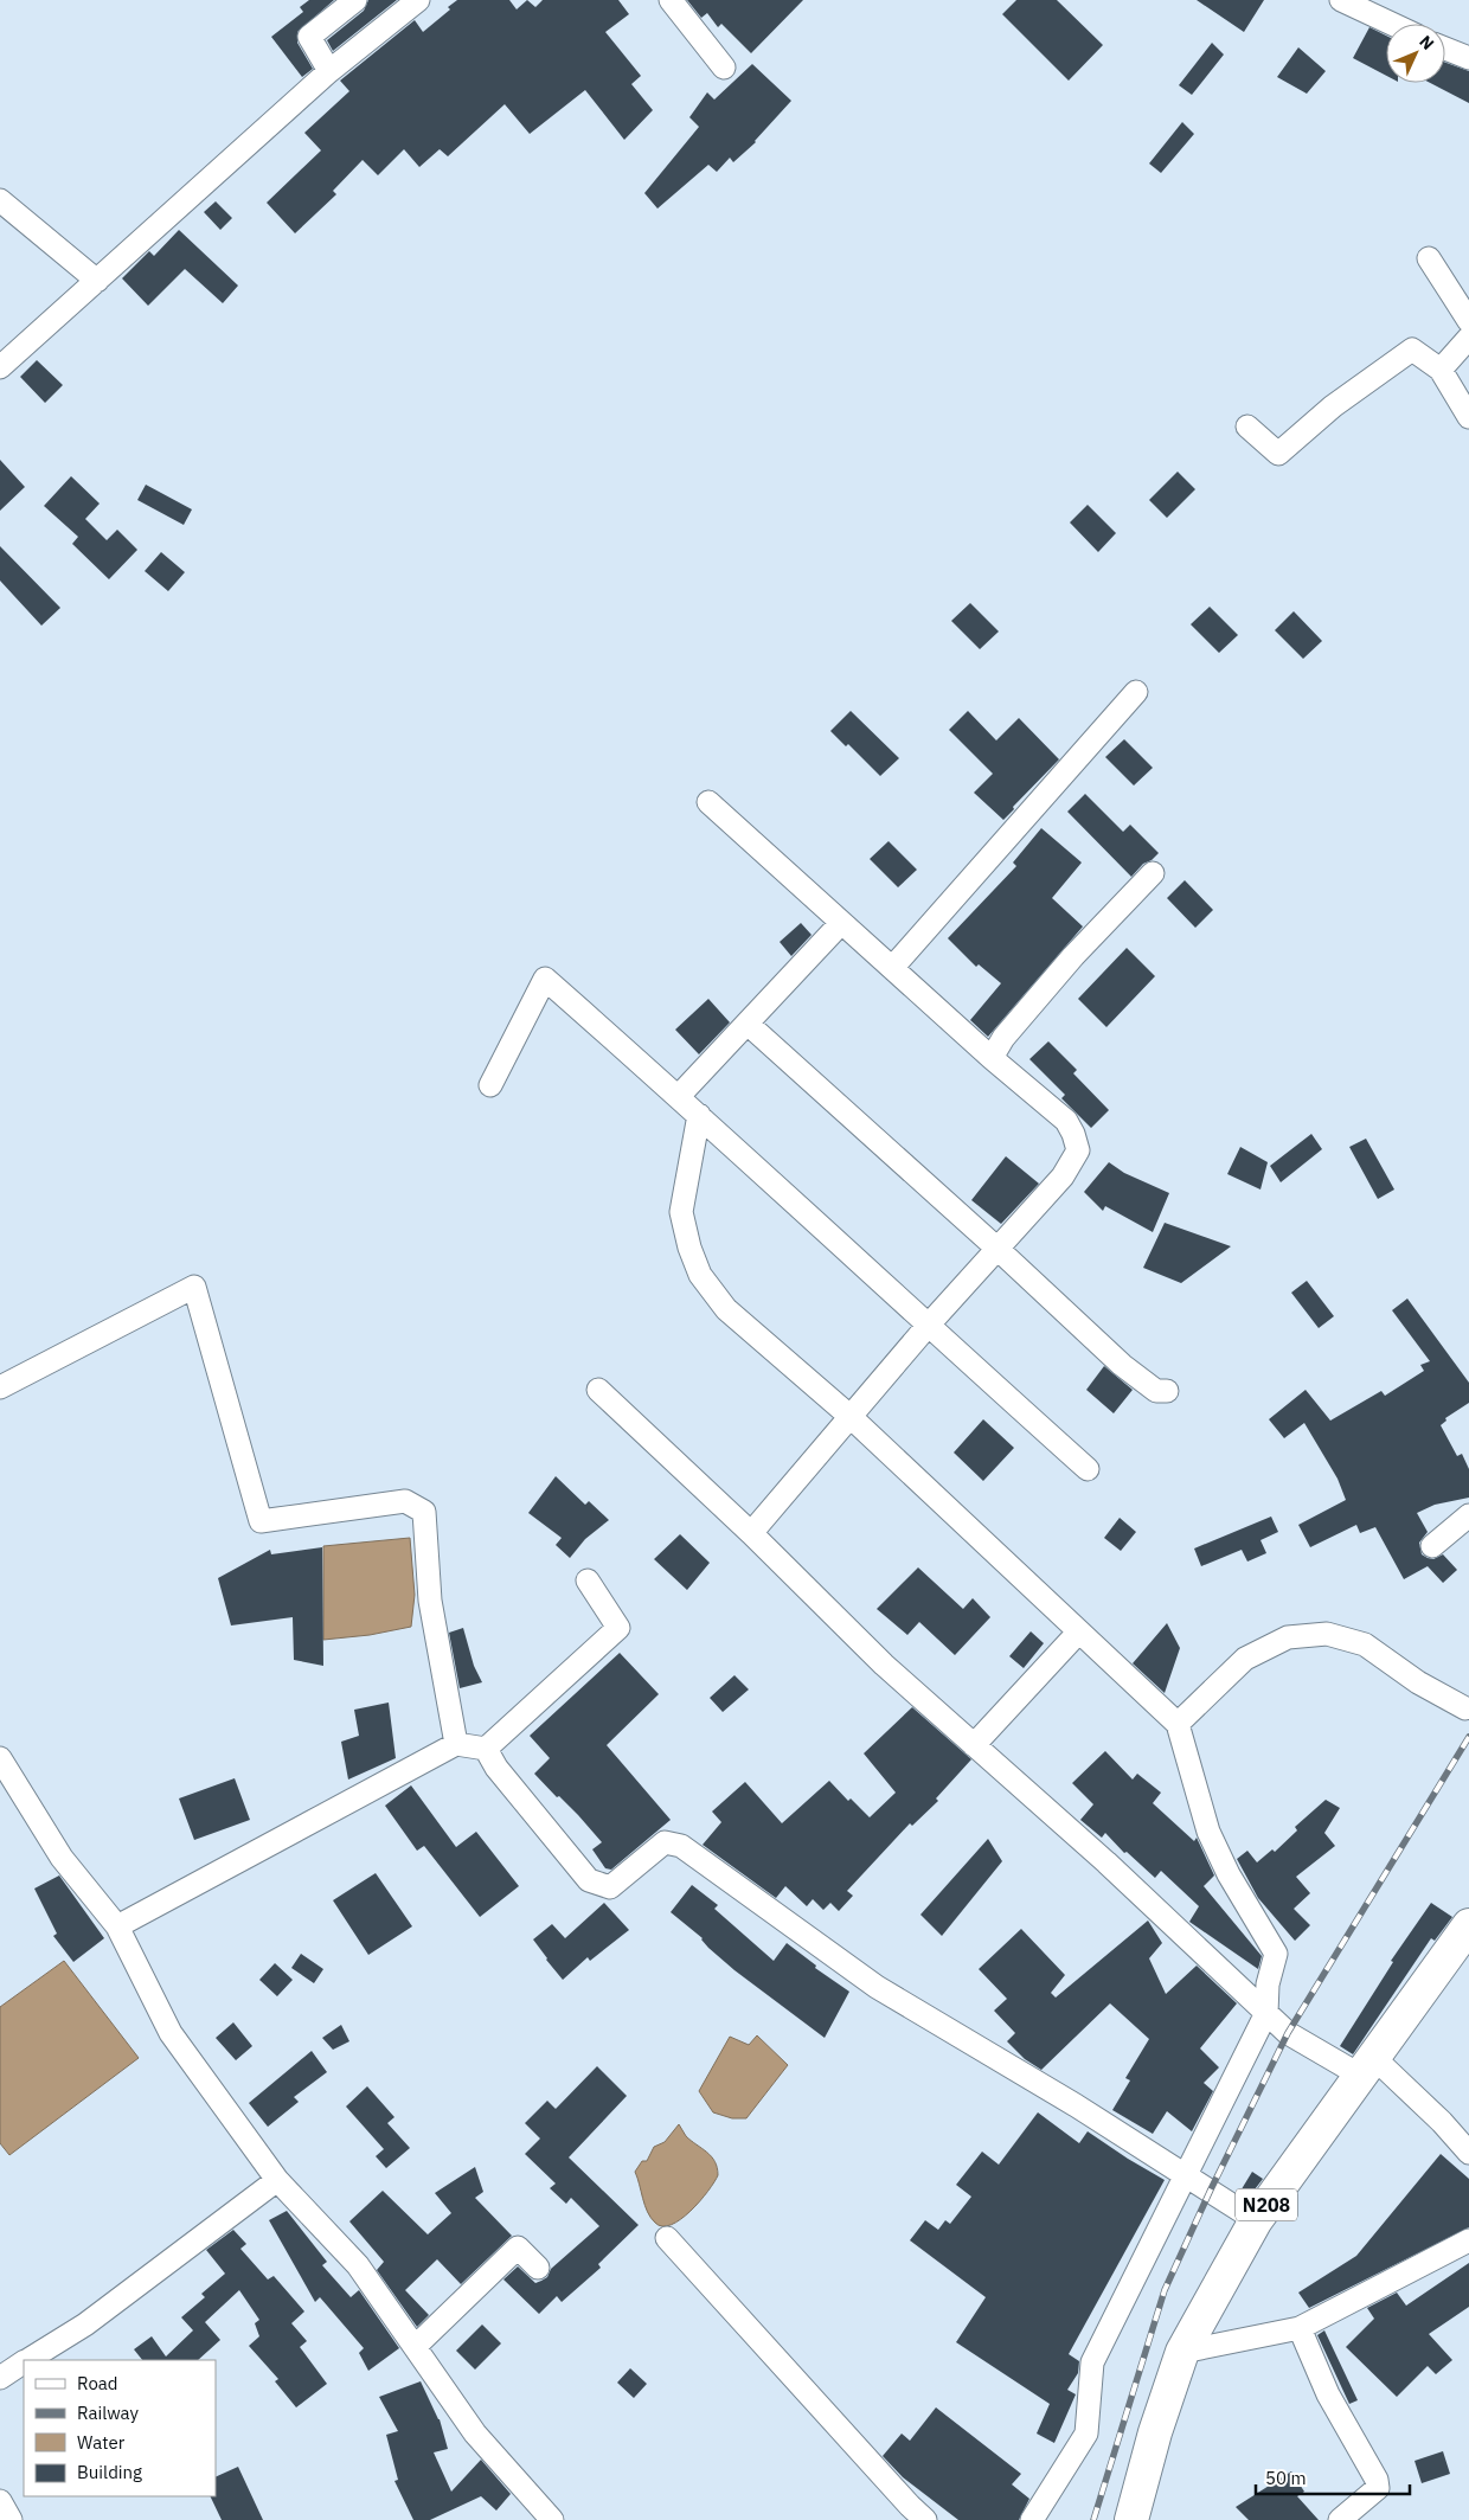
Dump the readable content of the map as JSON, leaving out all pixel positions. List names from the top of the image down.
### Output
{
  "streets": {
    "highway": ["N208"]
  },
  "legend": [
    "Road",
    "Railway",
    "Water",
    "Building"
  ],
  "scale_bar": "50 m",
  "north": "top right"
}
